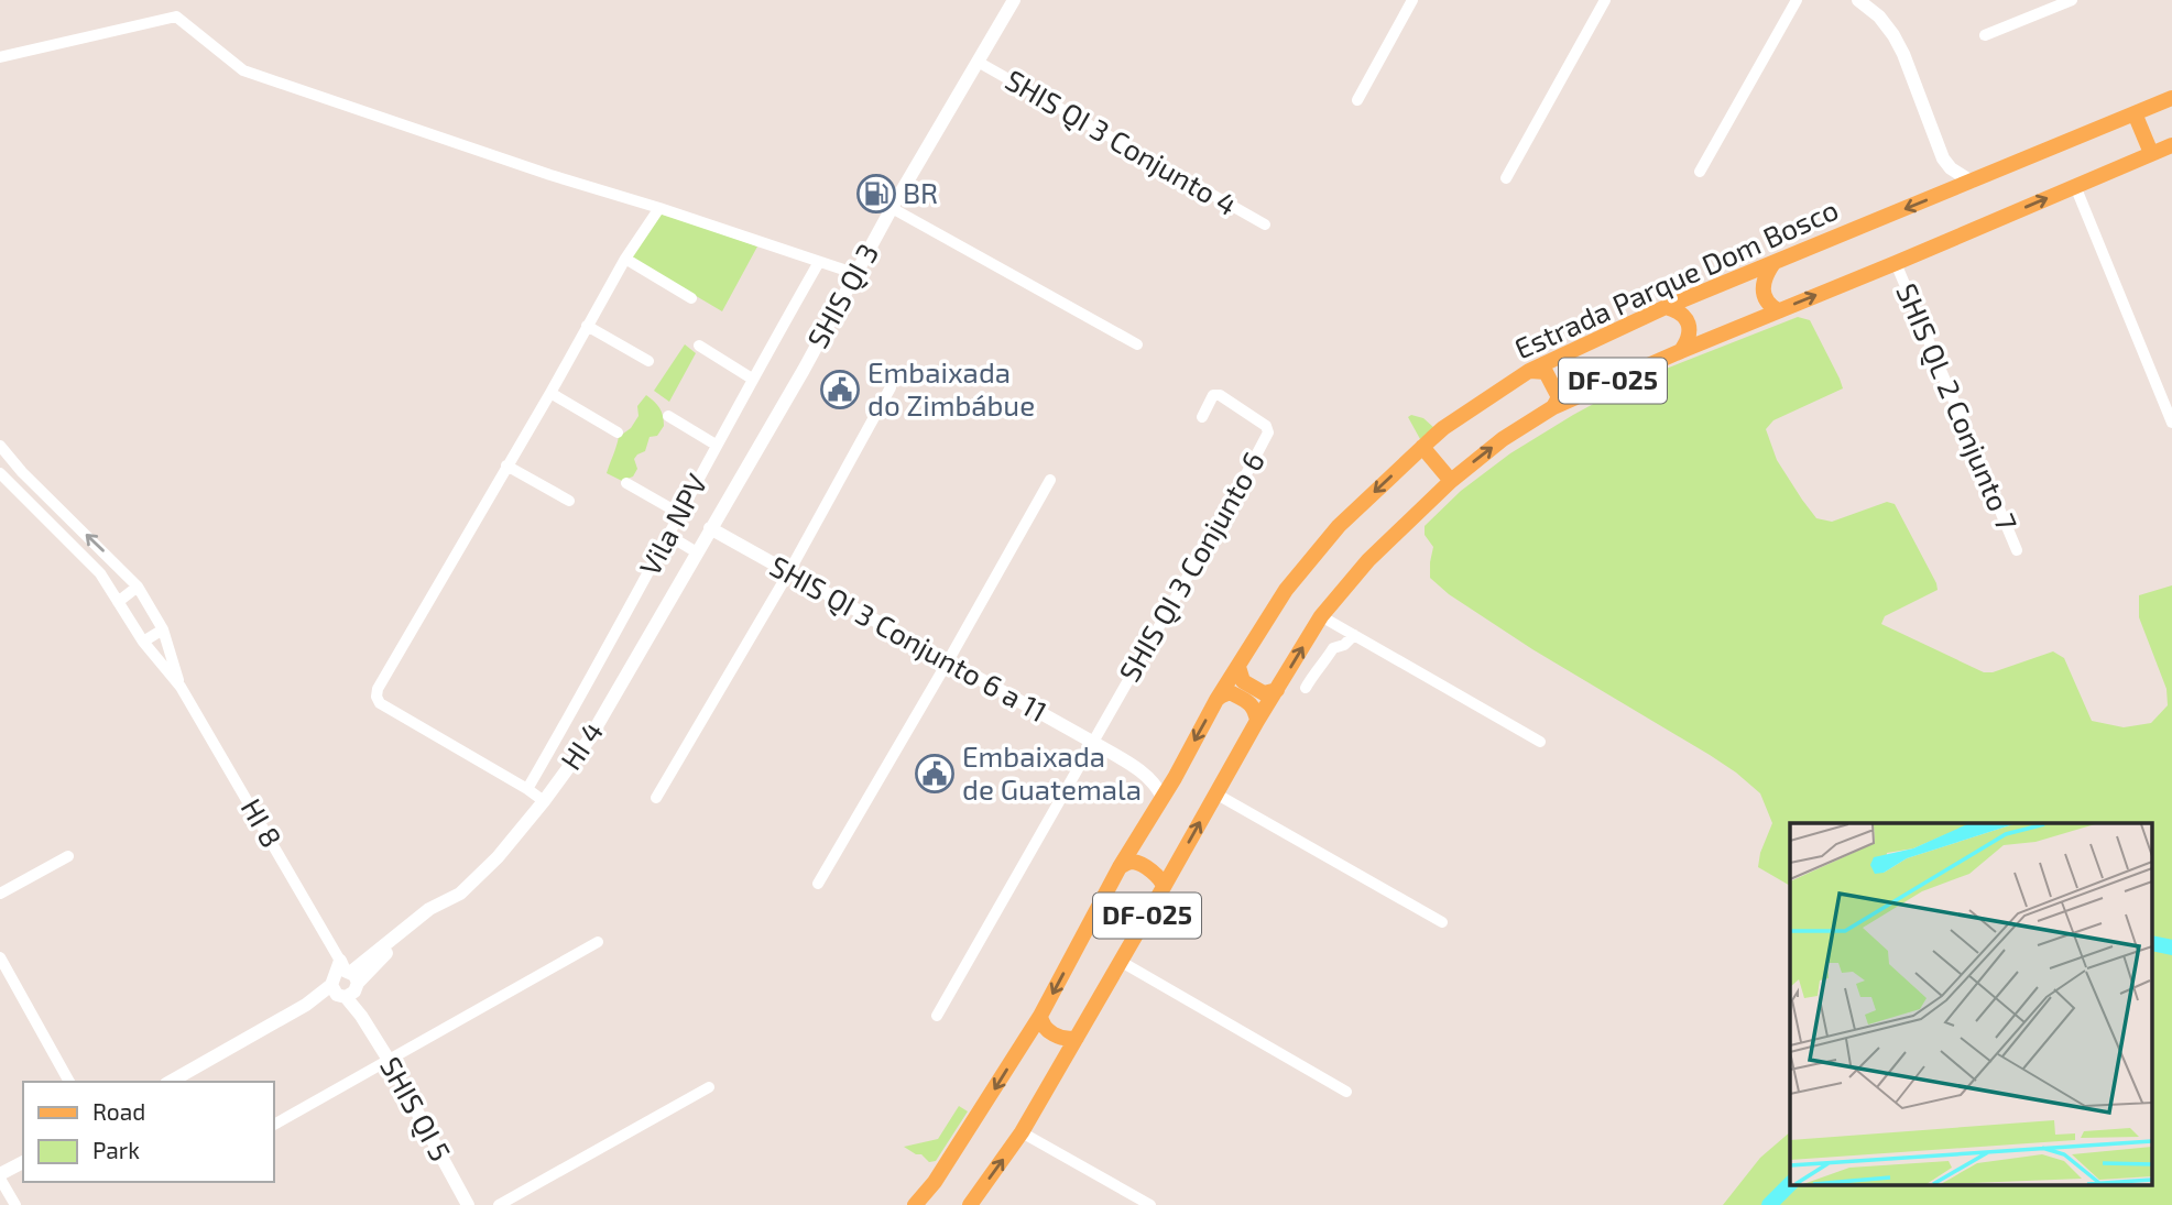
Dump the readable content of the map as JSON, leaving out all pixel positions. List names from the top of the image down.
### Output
{
  "streets": {
    "main road": ["Estrada Parque Dom Bosco", "DF-025"],
    "street": [
      "SHIS QI 3 Conjunto 4",
      "SHIS QI 3",
      "SHIS QL 2 Conjunto 7",
      "Vila NPV",
      "SHIS QI 3 Conjunto 6",
      "SHIS QI 3 Conjunto 6 a 11",
      "HI 4",
      "HI 8",
      "SHIS QI 5"
    ]
  },
  "crossings": [
    ["SHIS QI 3 Conjunto 4", "SHIS QI 3"],
    ["Estrada Parque Dom Bosco", "SHIS QI 3 Conjunto 6 a 11"],
    ["SHIS QI 3", "SHIS QI 3 Conjunto 6 a 11"],
    ["SHIS QI 3", "HI 4"],
    ["DF-025", "SHIS QL 2 Conjunto 7"],
    ["SHIS QI 3 Conjunto 6", "SHIS QI 3 Conjunto 6 a 11"],
    ["HI 4", "SHIS QI 5"]
  ],
  "places": {
    "fuel station": ["BR"],
    "public building": ["Embaixada do Zimbábue", "Embaixada de Guatemala"]
  },
  "legend": ["Road", "Park"]
}
